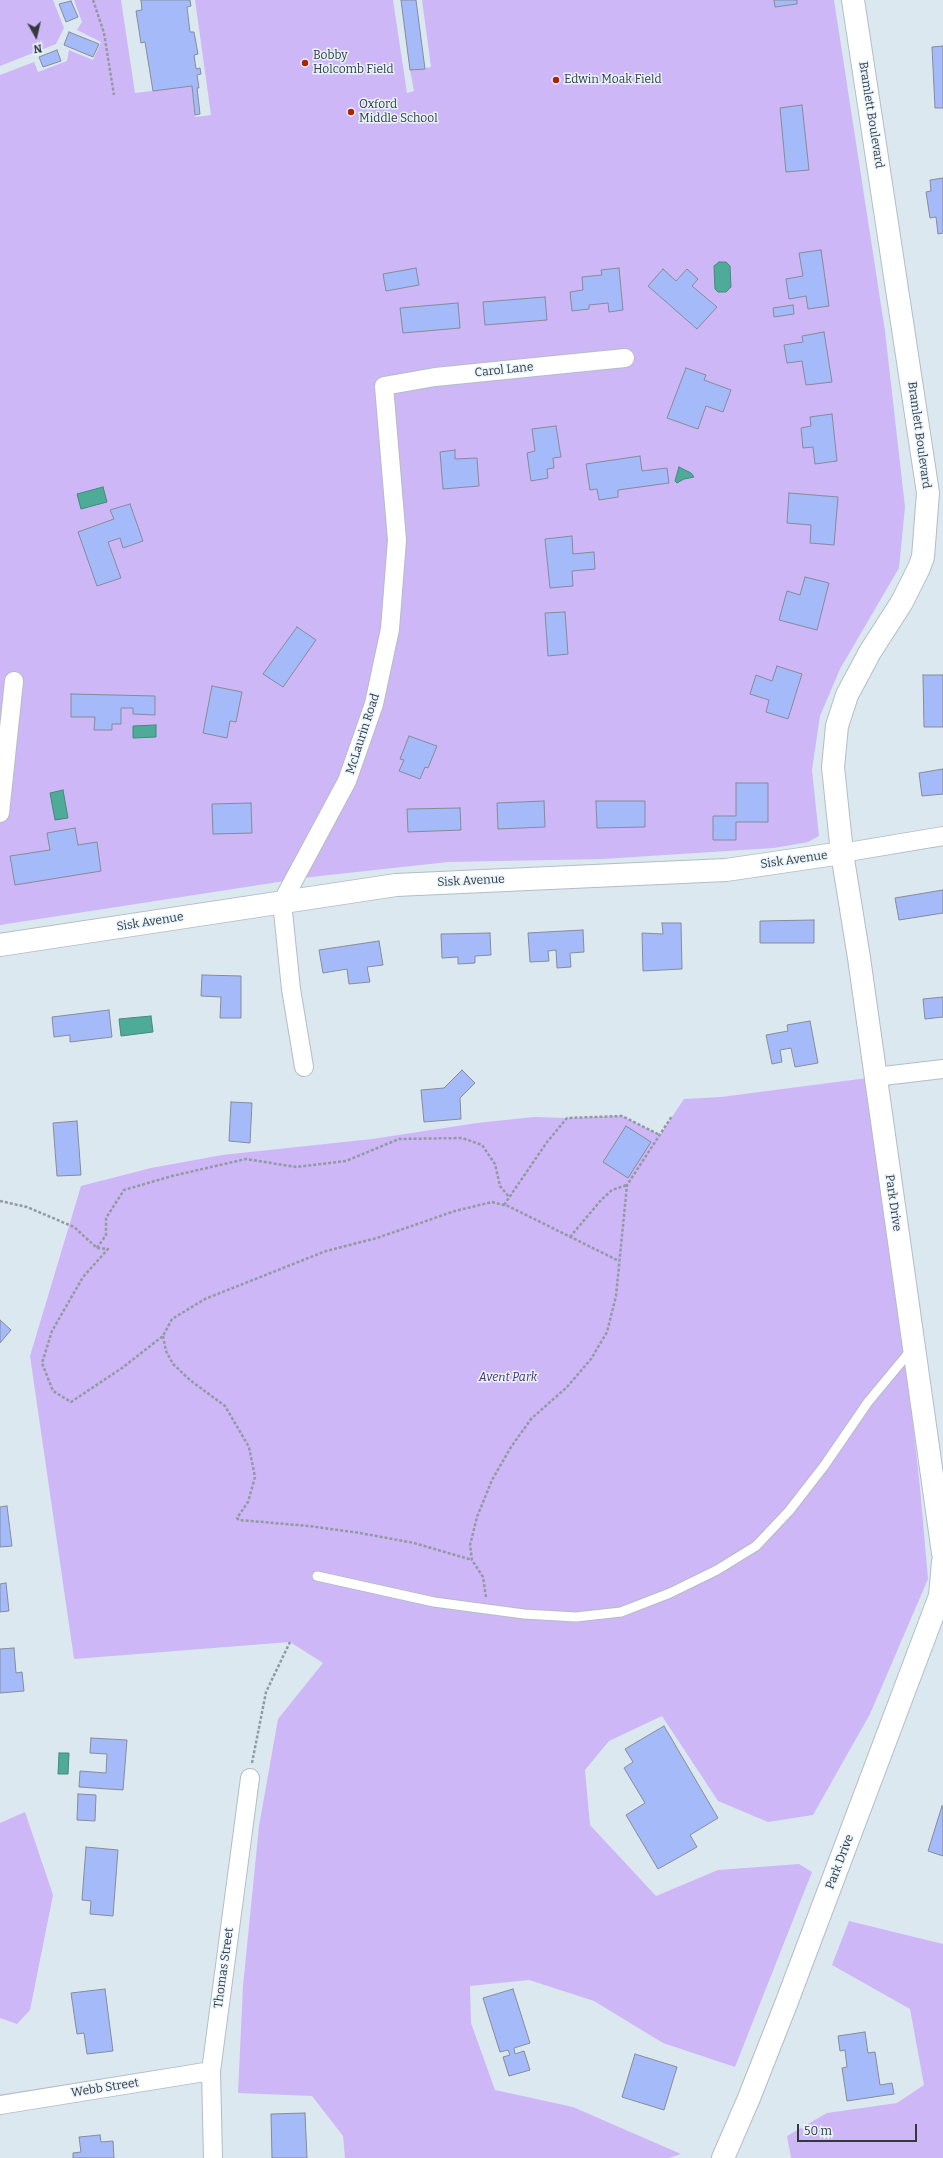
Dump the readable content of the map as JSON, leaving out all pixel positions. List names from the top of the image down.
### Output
{
  "streets": {
    "street": [
      "Bramlett Boulevard",
      "Carol Lane",
      "McLaurin Road",
      "Sisk Avenue",
      "Park Drive",
      "Thomas Street",
      "Webb Street"
    ]
  },
  "crossings": [
    ["Bramlett Boulevard", "Sisk Avenue"],
    ["Bramlett Boulevard", "Park Drive"],
    ["Carol Lane", "McLaurin Road"],
    ["McLaurin Road", "Sisk Avenue"],
    ["Sisk Avenue", "Park Drive"],
    ["Thomas Street", "Webb Street"]
  ],
  "parks": ["Avent Park"],
  "places": ["Bobby Holcomb Field", "Edwin Moak Field", "Oxford Middle School"],
  "scale_bar": "50 m",
  "north": "bottom"
}
